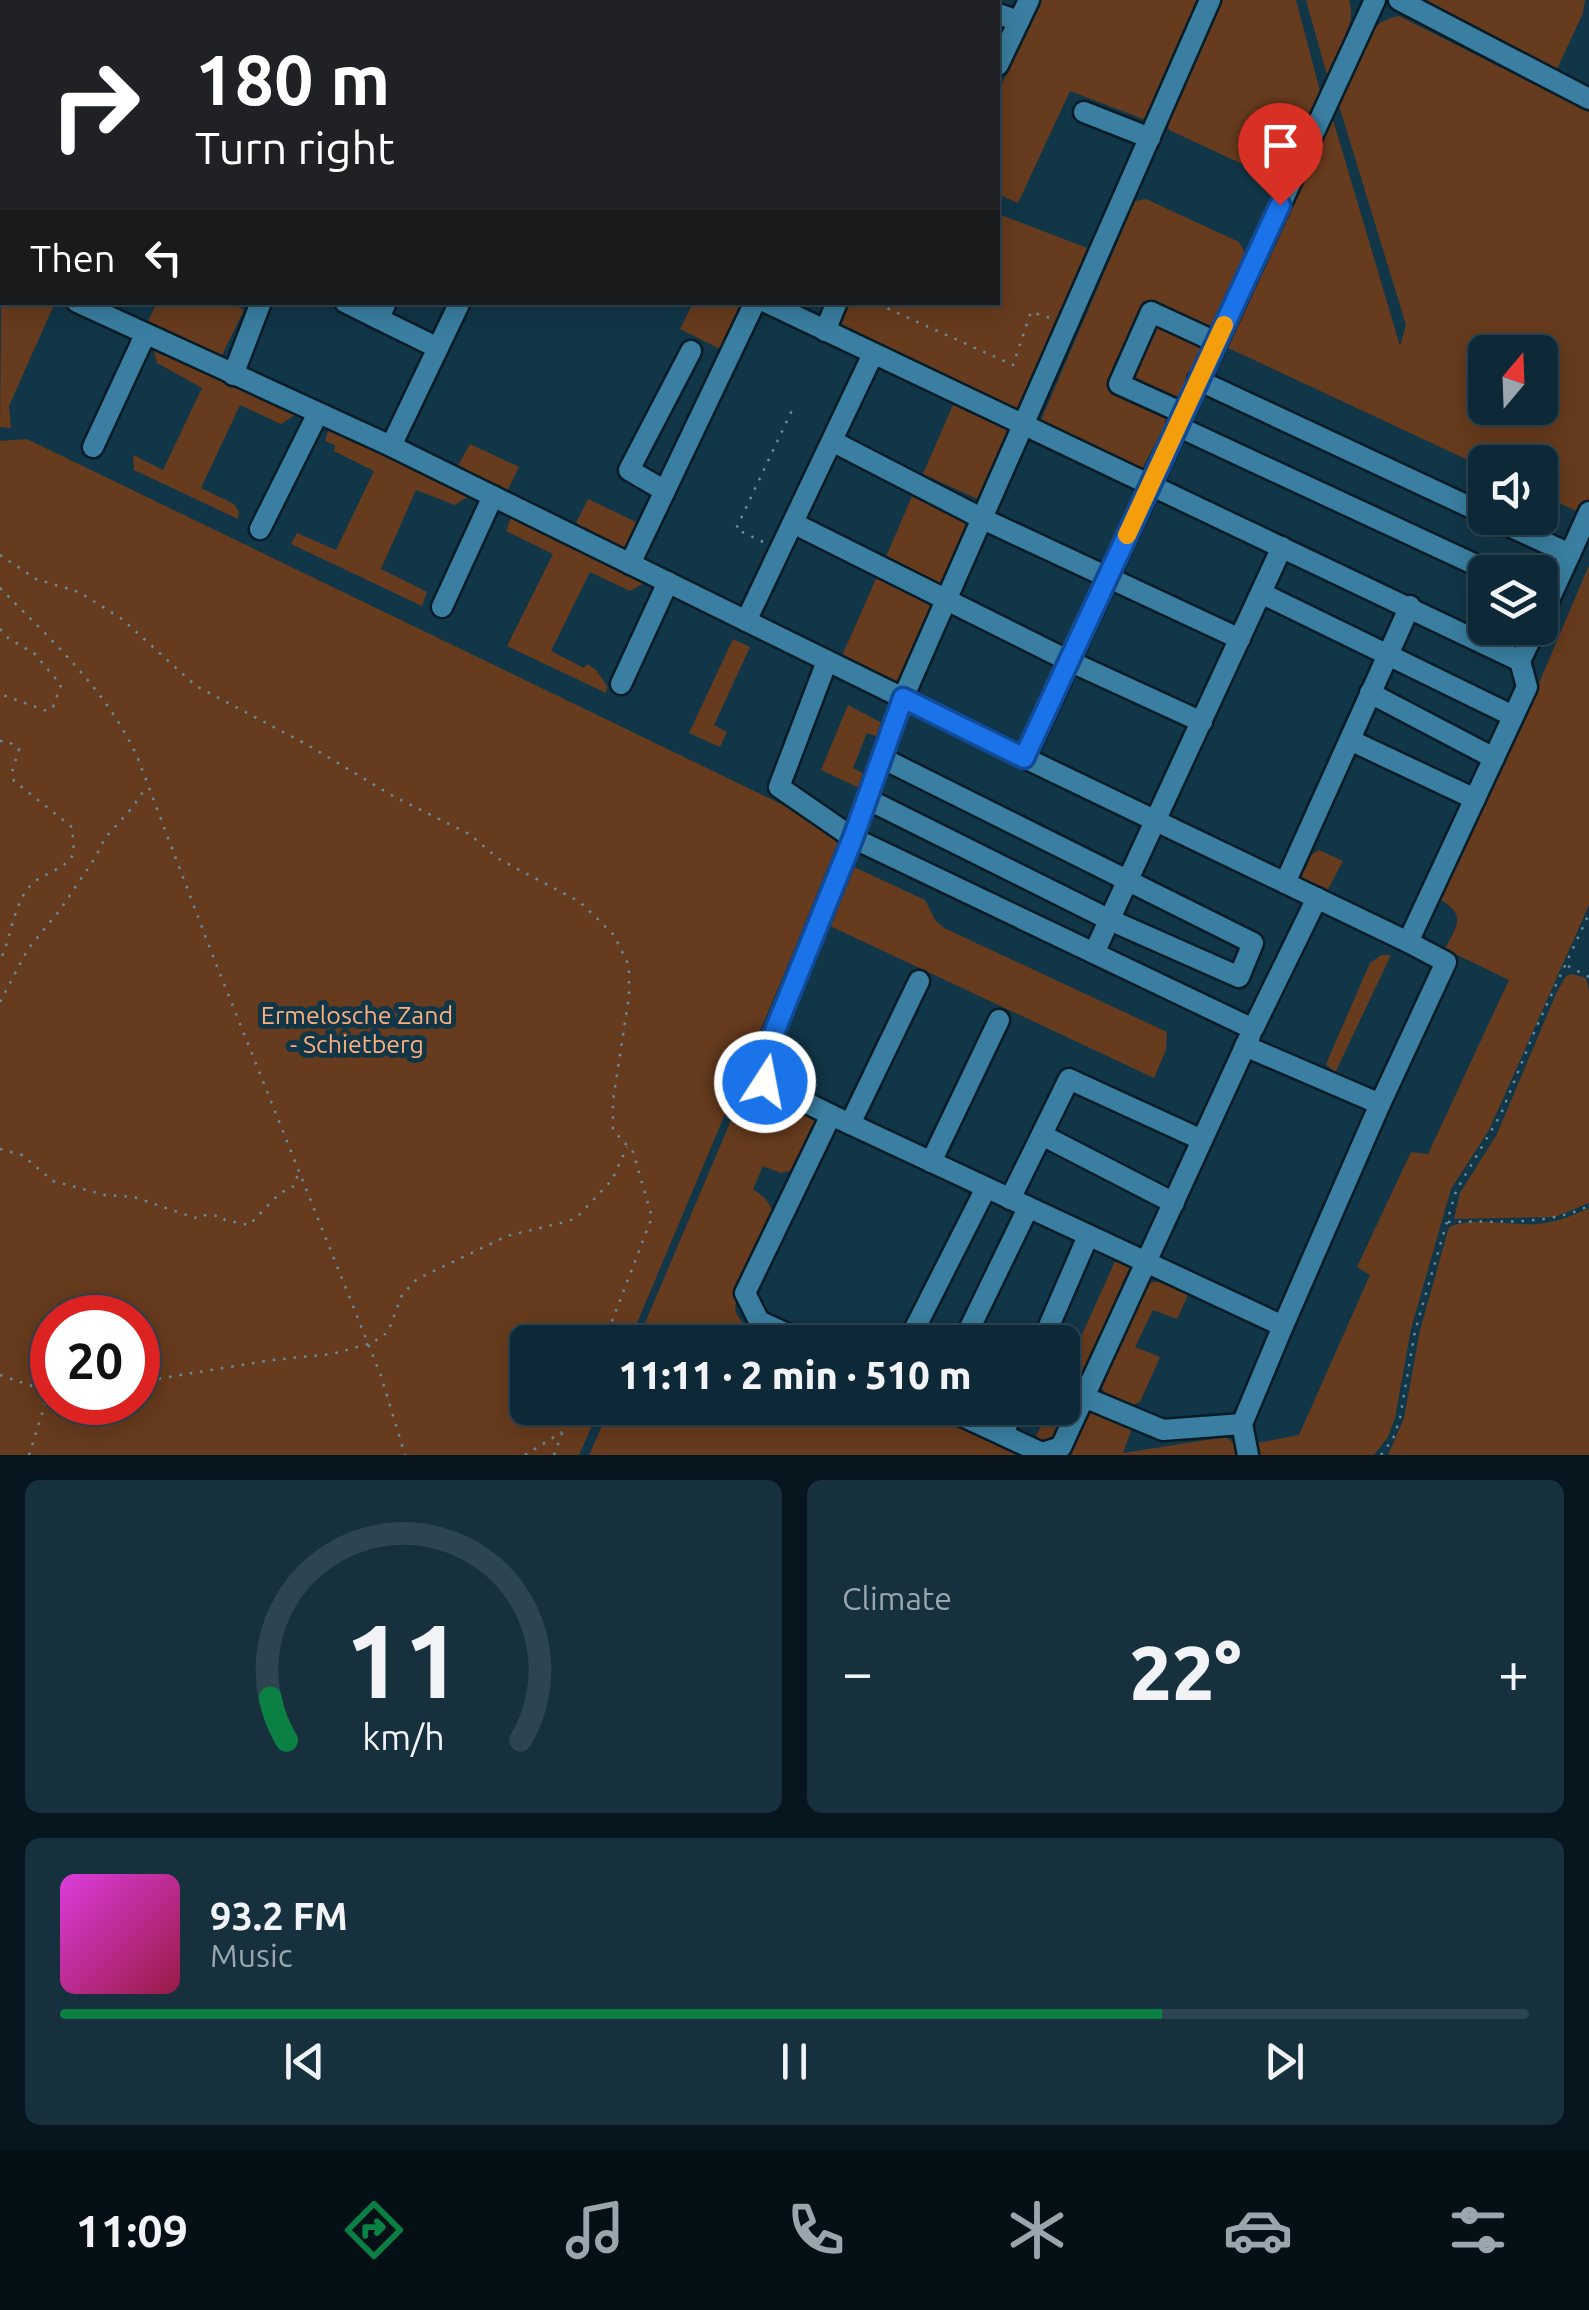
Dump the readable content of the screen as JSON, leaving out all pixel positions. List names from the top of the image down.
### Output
{
  "parks": ["Ermelosche Zand - Schietberg"],
  "north": "top",
  "page": {
    "turn": ["180 m", "Turn right"],
    "then": "Then",
    "limit": "20",
    "trip": "11:11 · 2 min · 510 m",
    "tile": "Climate",
    "heat": ["−", "22°", "+"],
    "song": ["93.2 FM", "Music"],
    "tabs": "11:09",
    "gauge": ["11", "km/h"]
  }
}
